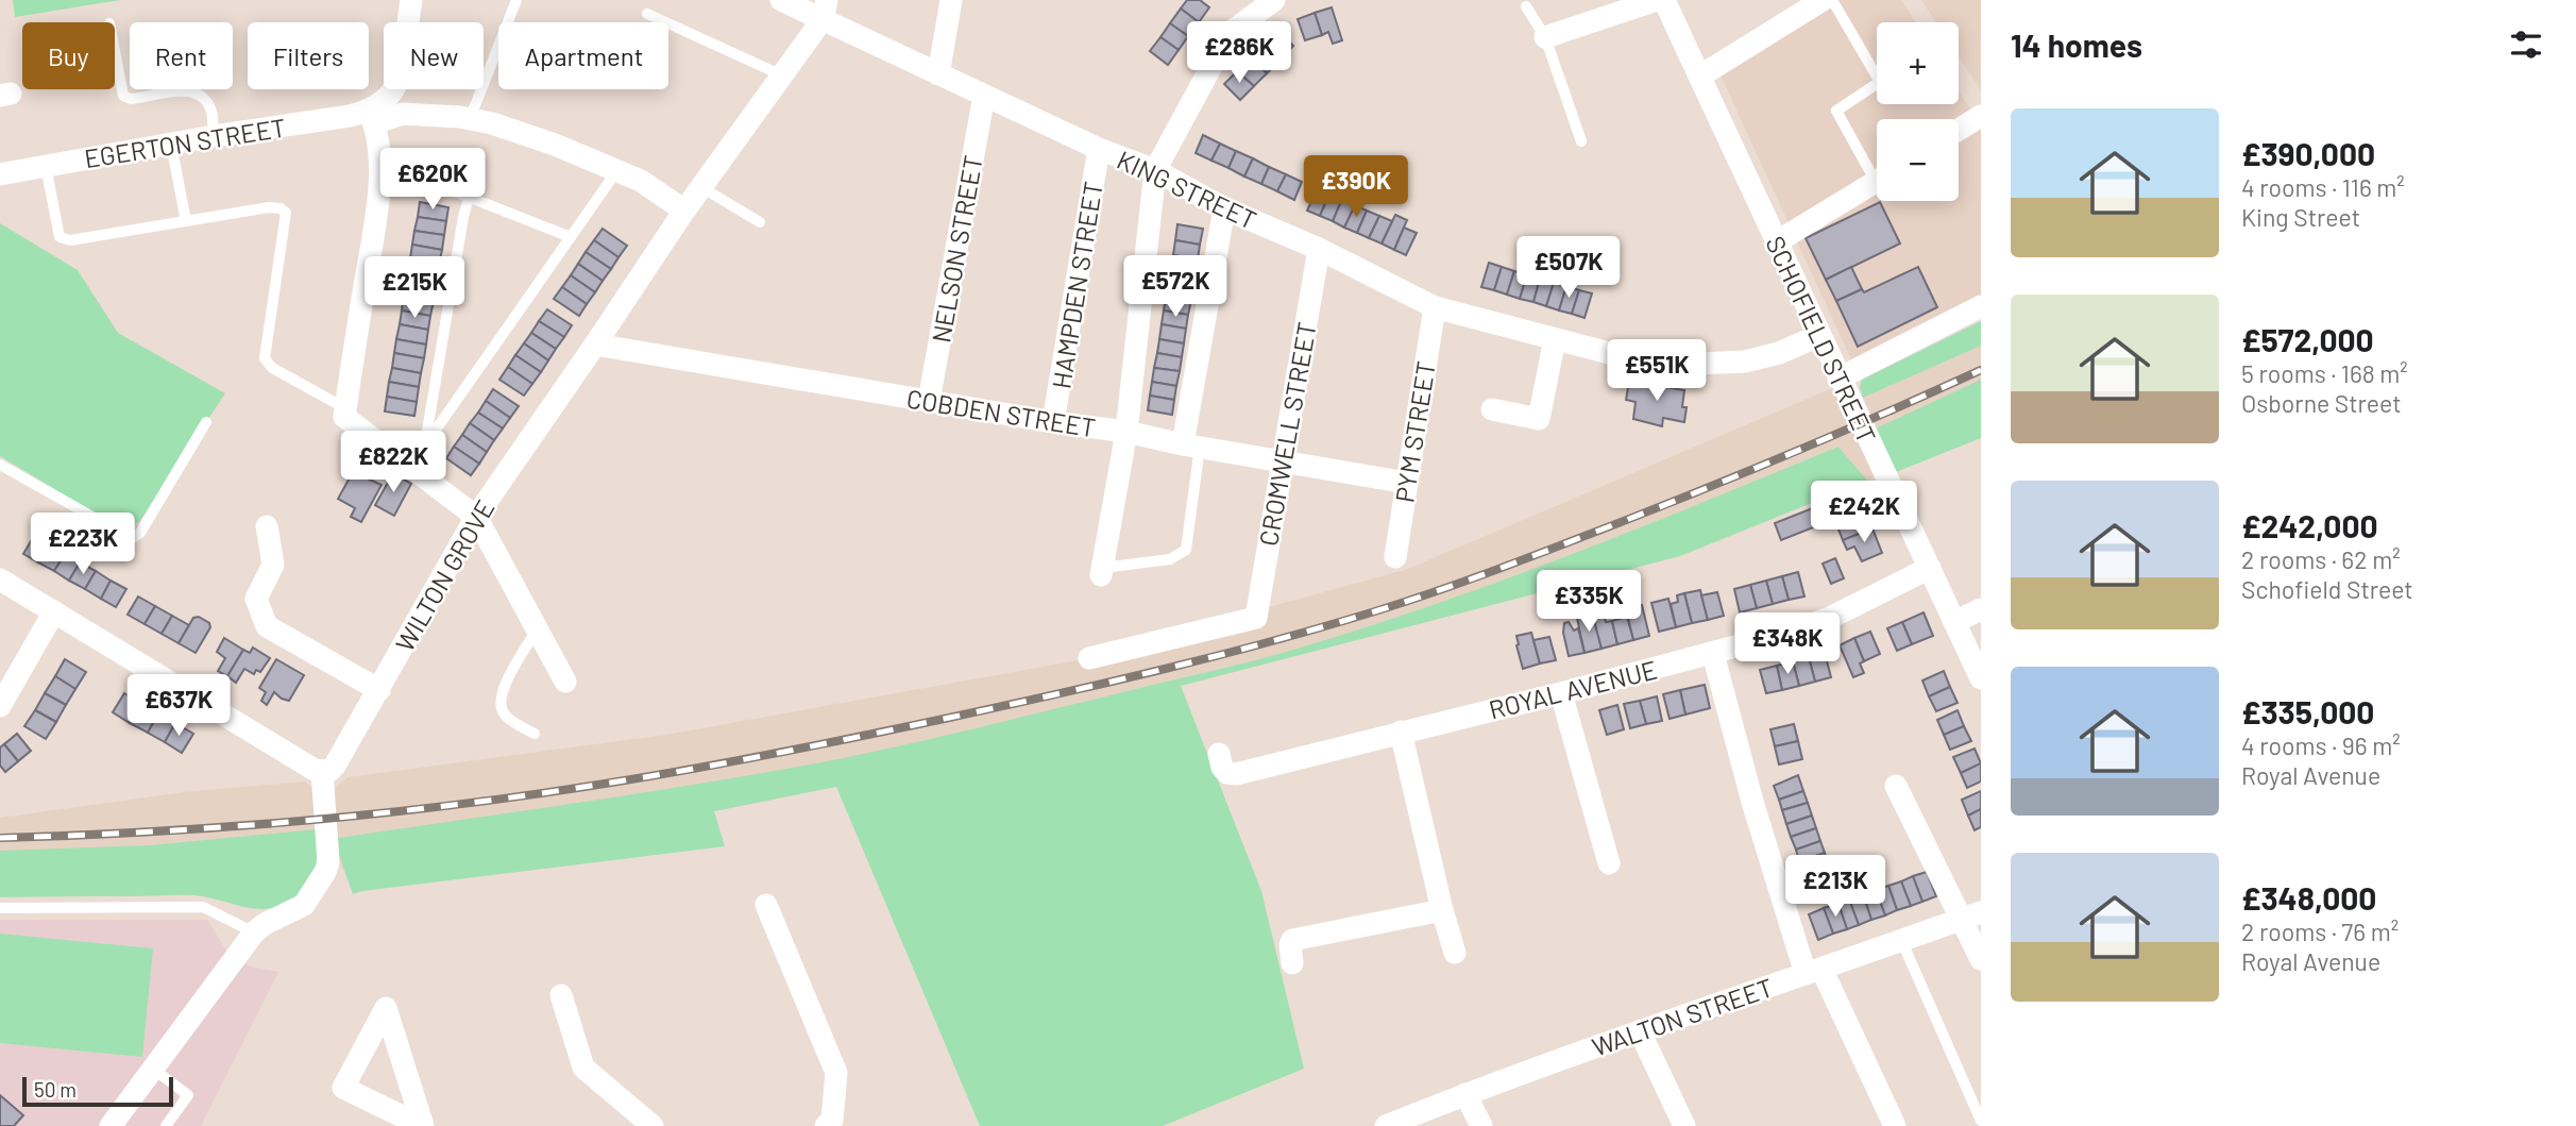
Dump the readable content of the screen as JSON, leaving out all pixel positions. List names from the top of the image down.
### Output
{
  "streets": {
    "street": [
      "EGERTON STREET",
      "KING STREET",
      "NELSON STREET",
      "HAMPDEN STREET",
      "SCHOFIELD STREET",
      "COBDEN STREET",
      "PYM STREET",
      "CROMWELL STREET",
      "WILTON GROVE",
      "ROYAL AVENUE",
      "WALTON STREET"
    ]
  },
  "crossings": [
    ["EGERTON STREET", "WILTON GROVE"],
    ["KING STREET", "NELSON STREET"],
    ["KING STREET", "HAMPDEN STREET"],
    ["KING STREET", "SCHOFIELD STREET"],
    ["KING STREET", "PYM STREET"],
    ["KING STREET", "CROMWELL STREET"],
    ["KING STREET", "WILTON GROVE"],
    ["NELSON STREET", "COBDEN STREET"],
    ["HAMPDEN STREET", "COBDEN STREET"],
    ["SCHOFIELD STREET", "ROYAL AVENUE"],
    ["COBDEN STREET", "PYM STREET"],
    ["COBDEN STREET", "CROMWELL STREET"],
    ["COBDEN STREET", "WILTON GROVE"]
  ],
  "scale_bar": "50 m",
  "page": {
    "heading": "14 homes",
    "price": [
      "£286K",
      "£620K",
      "£390K",
      "£507K",
      "£572K",
      "£215K",
      "£551K",
      "£822K",
      "£242K",
      "£223K",
      "£335K",
      "£348K",
      "£637K",
      "£213K"
    ],
    "map_buttons": ["+", "−"],
    "chip": [
      "Buy",
      "Rent",
      "Filters",
      "New",
      "Apartment"
    ],
    "list": [
      {
        "name": "£390,000",
        "note": "4 rooms · 116 m² · King Street"
      },
      {
        "name": "£572,000",
        "note": "5 rooms · 168 m² · Osborne Street"
      },
      {
        "name": "£242,000",
        "note": "2 rooms · 62 m² · Schofield Street"
      },
      {
        "name": "£335,000",
        "note": "4 rooms · 96 m² · Royal Avenue"
      },
      {
        "name": "£348,000",
        "note": "2 rooms · 76 m² · Royal Avenue"
      }
    ],
    "scale": "50 m"
  }
}
